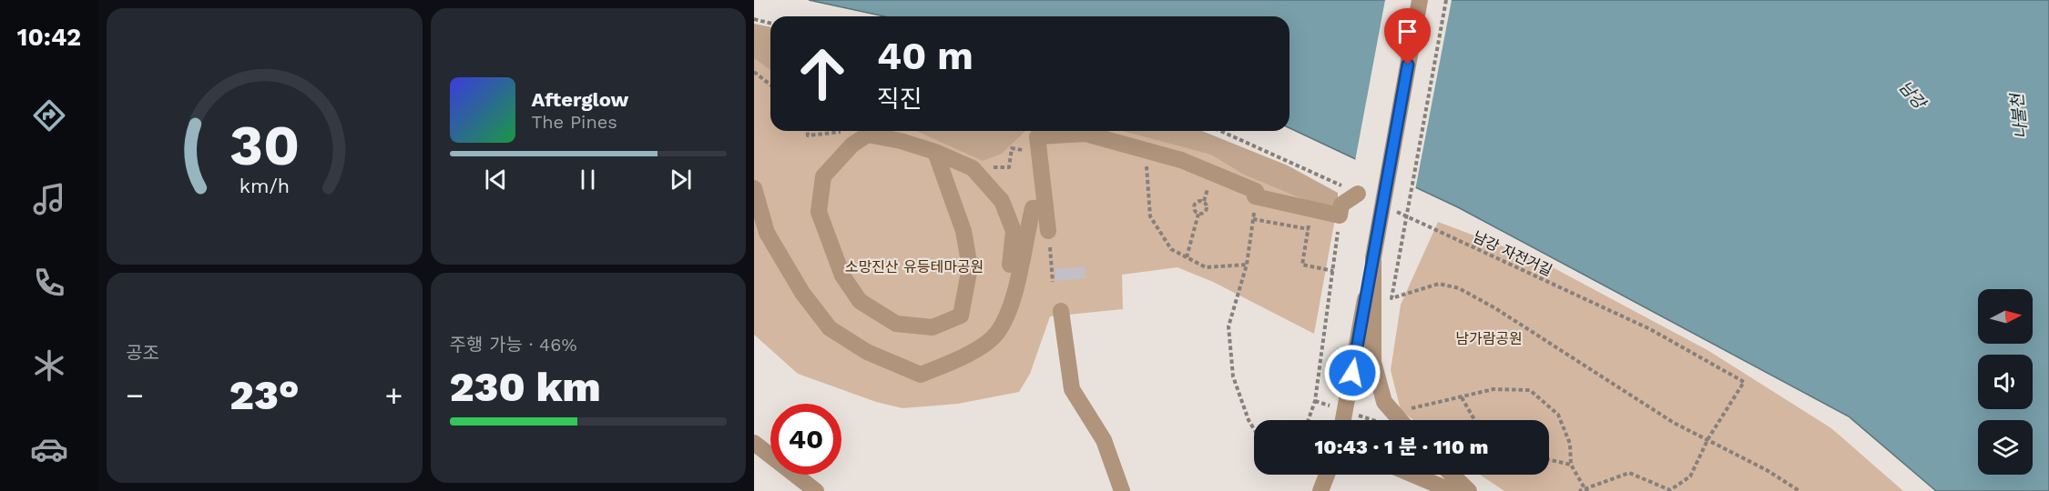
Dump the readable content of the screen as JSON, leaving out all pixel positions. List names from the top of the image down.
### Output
{
  "streets": {
    "path": ["남강 자전거길"]
  },
  "water": ["남강", "나불천"],
  "parks": ["소망진산 유등테마공원", "남가람공원"],
  "north": "right",
  "page": {
    "tabs": "10:42",
    "turn": ["40 m", "직진"],
    "song": ["Afterglow", "The Pines"],
    "tile": [
      "공조",
      ["주행 가능 · 46%", "230 km"]
    ],
    "heat": ["−", "23°", "+"],
    "limit": "40",
    "trip": "10:43 · 1 분 · 110 m",
    "gauge": ["30", "km/h"]
  }
}
